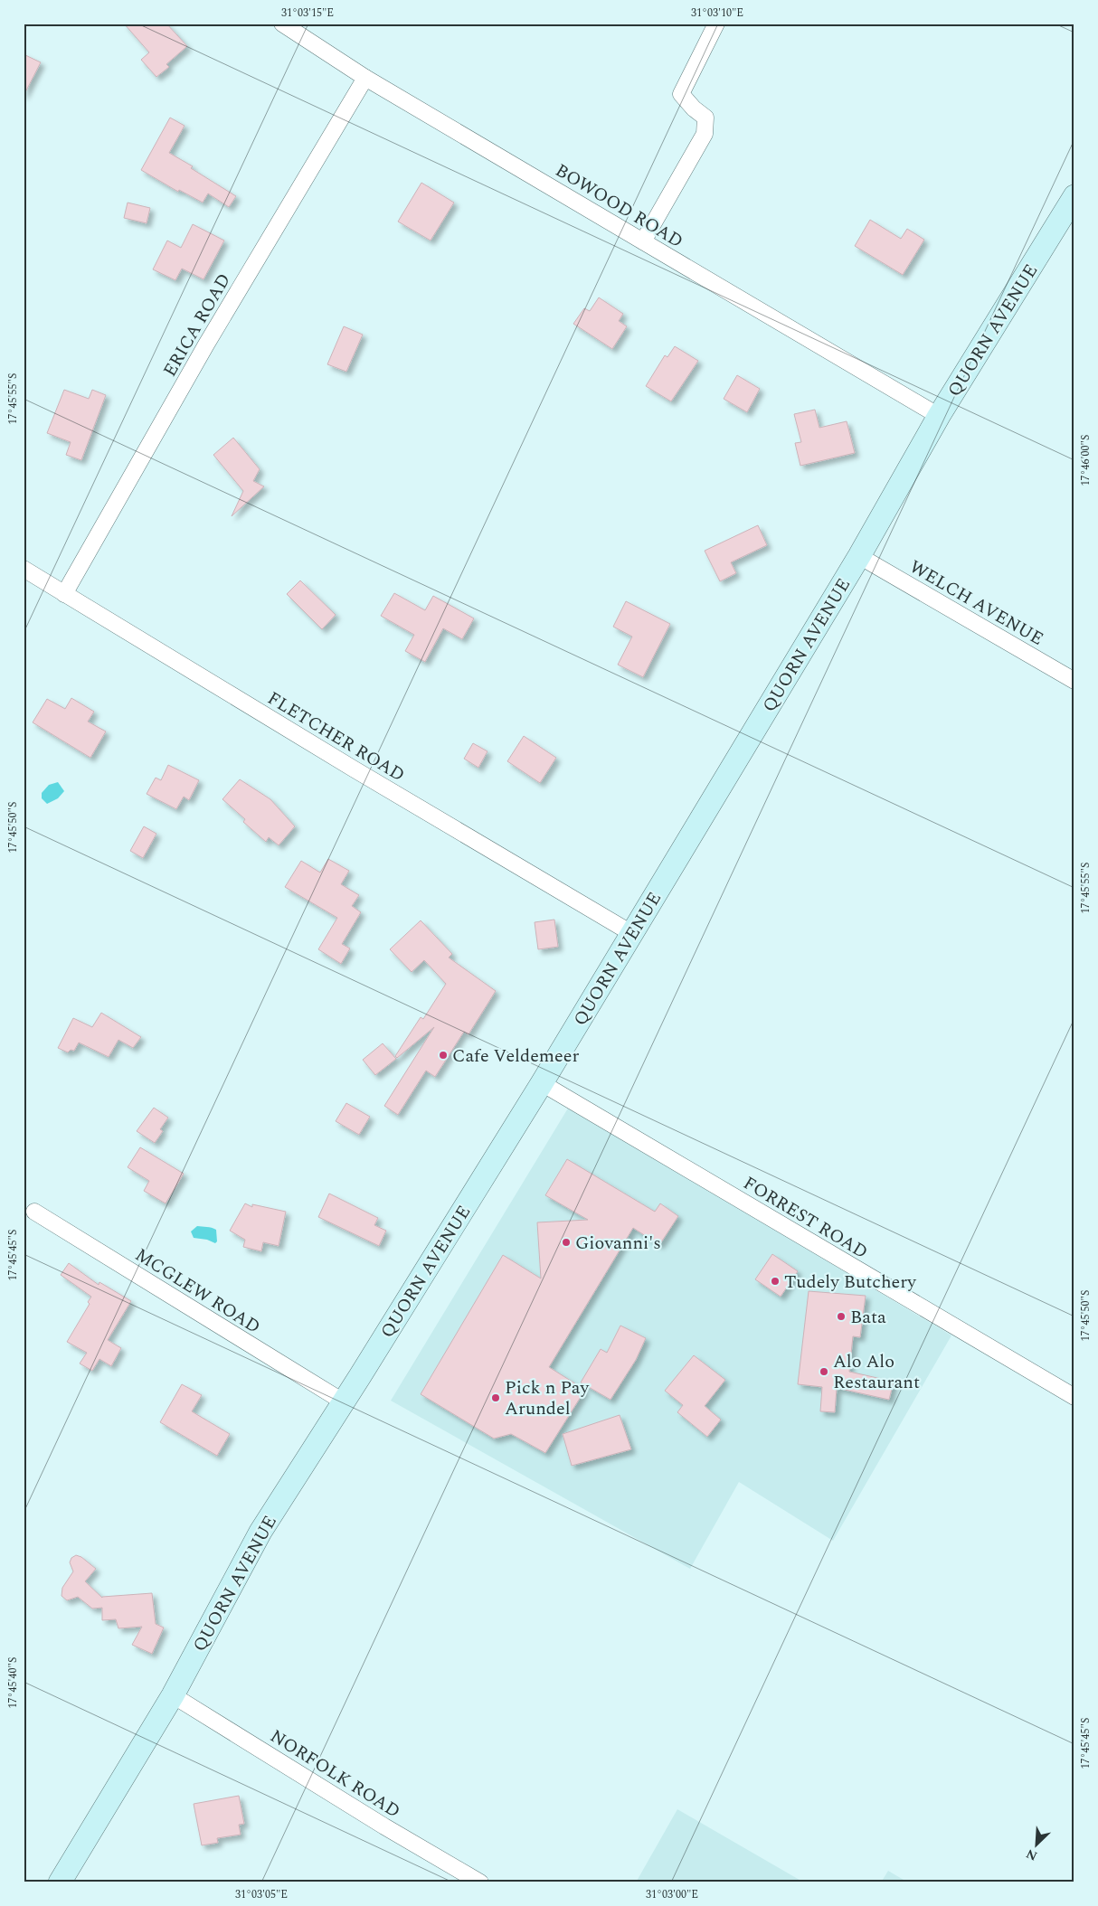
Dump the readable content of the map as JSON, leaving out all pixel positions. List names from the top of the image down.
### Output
{
  "streets": {
    "street": [
      "BOWOOD ROAD",
      "ERICA ROAD",
      "QUORN AVENUE",
      "WELCH AVENUE",
      "FLETCHER ROAD",
      "FORREST ROAD",
      "MCGLEW ROAD",
      "NORFOLK ROAD"
    ]
  },
  "crossings": [
    ["BOWOOD ROAD", "ERICA ROAD"],
    ["BOWOOD ROAD", "QUORN AVENUE"],
    ["ERICA ROAD", "FLETCHER ROAD"],
    ["QUORN AVENUE", "WELCH AVENUE"],
    ["QUORN AVENUE", "FLETCHER ROAD"],
    ["QUORN AVENUE", "FORREST ROAD"],
    ["QUORN AVENUE", "MCGLEW ROAD"],
    ["QUORN AVENUE", "NORFOLK ROAD"]
  ],
  "places": [
    "Cafe Veldemeer",
    "Giovanni's",
    "Tudely Butchery",
    "Bata",
    "Alo Alo Restaurant",
    "Pick n Pay Arundel"
  ],
  "north": "bottom left",
  "coordinates": [
    "31°03'15\"E",
    "31°03'10\"E",
    "17°45'55\"S",
    "17°46'00\"S",
    "17°45'50\"S",
    "17°45'45\"S",
    "17°45'40\"S",
    "31°03'05\"E",
    "31°03'00\"E"
  ]
}
